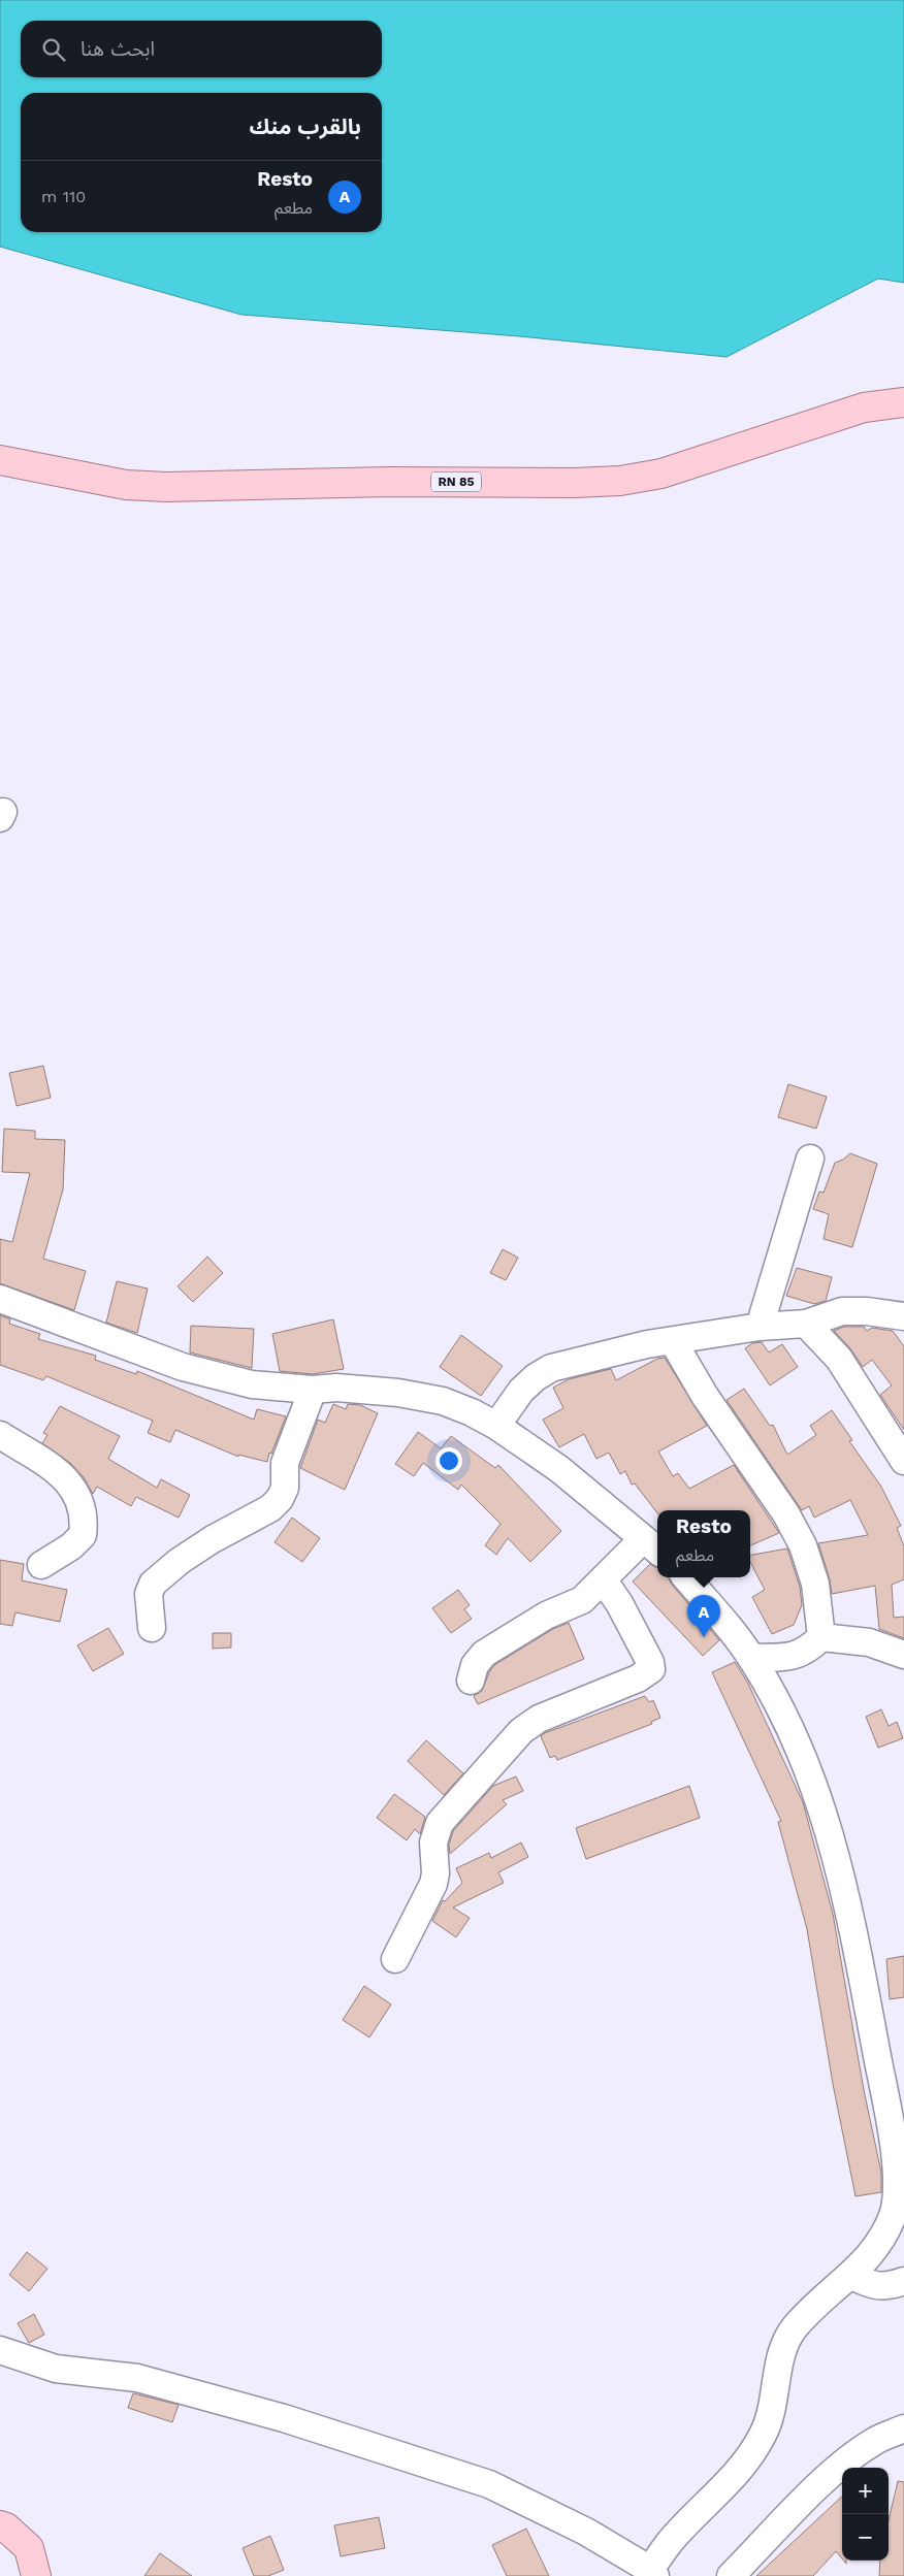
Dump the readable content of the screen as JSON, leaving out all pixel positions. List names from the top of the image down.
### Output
{
  "streets": {
    "main road": ["RN 85"]
  },
  "page": {
    "search": "ابحث هنا",
    "heading": "بالقرب منك",
    "list": [
      {
        "mark": "A",
        "name": "Resto",
        "note": "مطعم",
        "value": "110 m"
      }
    ],
    "popup": ["Resto", "مطعم"],
    "pins": "A",
    "map_buttons": ["+", "−"]
  }
}
